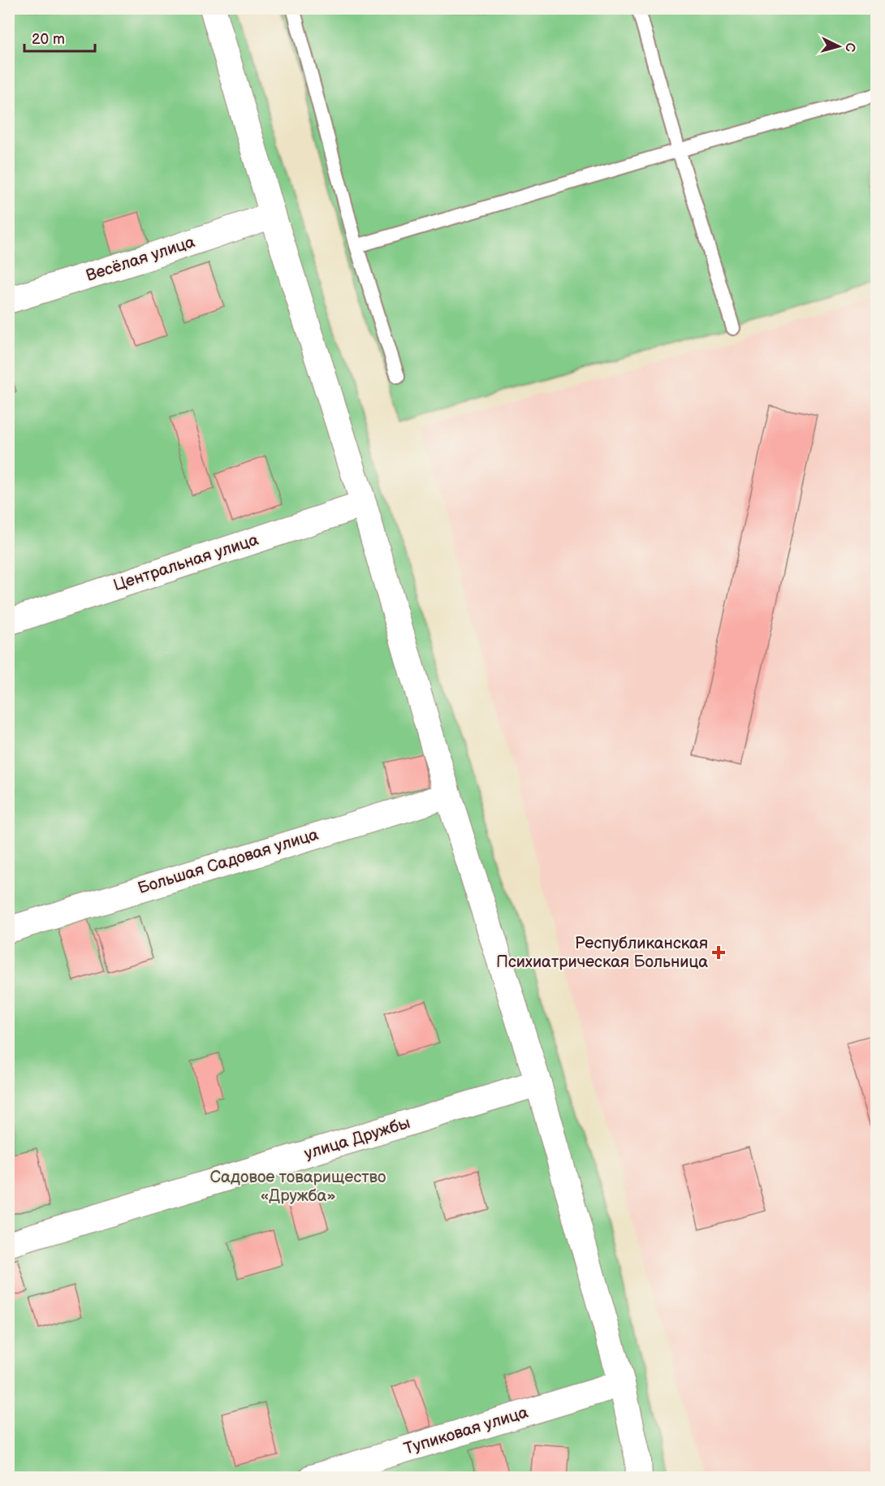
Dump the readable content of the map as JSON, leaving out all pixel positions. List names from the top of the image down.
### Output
{
  "streets": {
    "street": [
      "Весёлая улица",
      "Центральная улица",
      "Большая Садовая улица",
      "улица Дружбы",
      "Тупиковая улица"
    ]
  },
  "parks": ["Садовое товарищество «Дружба»"],
  "places": {
    "health": ["Республиканская Психиатрическая Больница"]
  },
  "scale_bar": "20 m",
  "north": "right"
}
